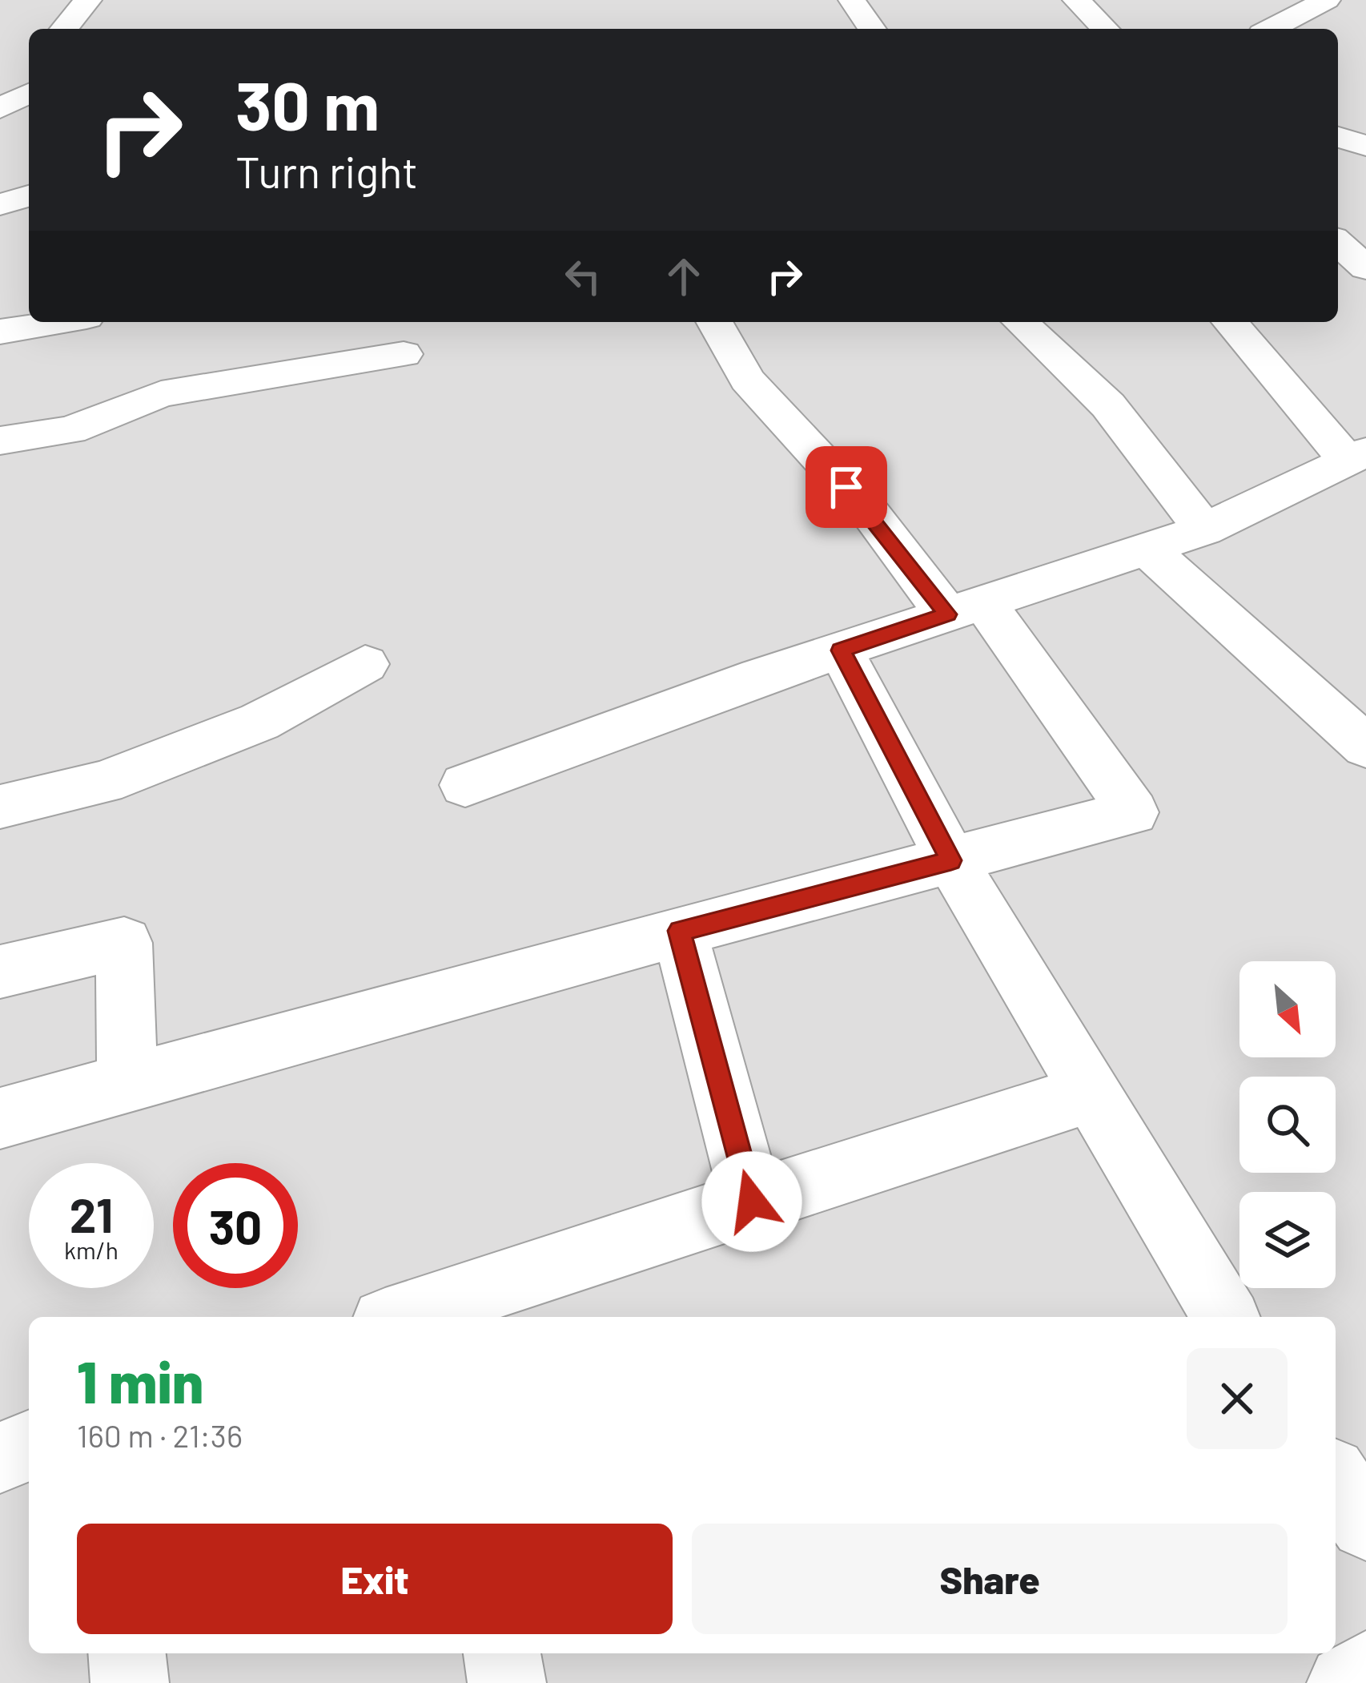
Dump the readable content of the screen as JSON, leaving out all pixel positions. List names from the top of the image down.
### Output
{
  "north": "bottom right",
  "page": {
    "turn": ["30 m", "Turn right"],
    "speed": "21 km/h",
    "limit": "30",
    "heading": ["1 min", "160 m · 21:36"],
    "buttons": ["Exit", "Share"]
  }
}
